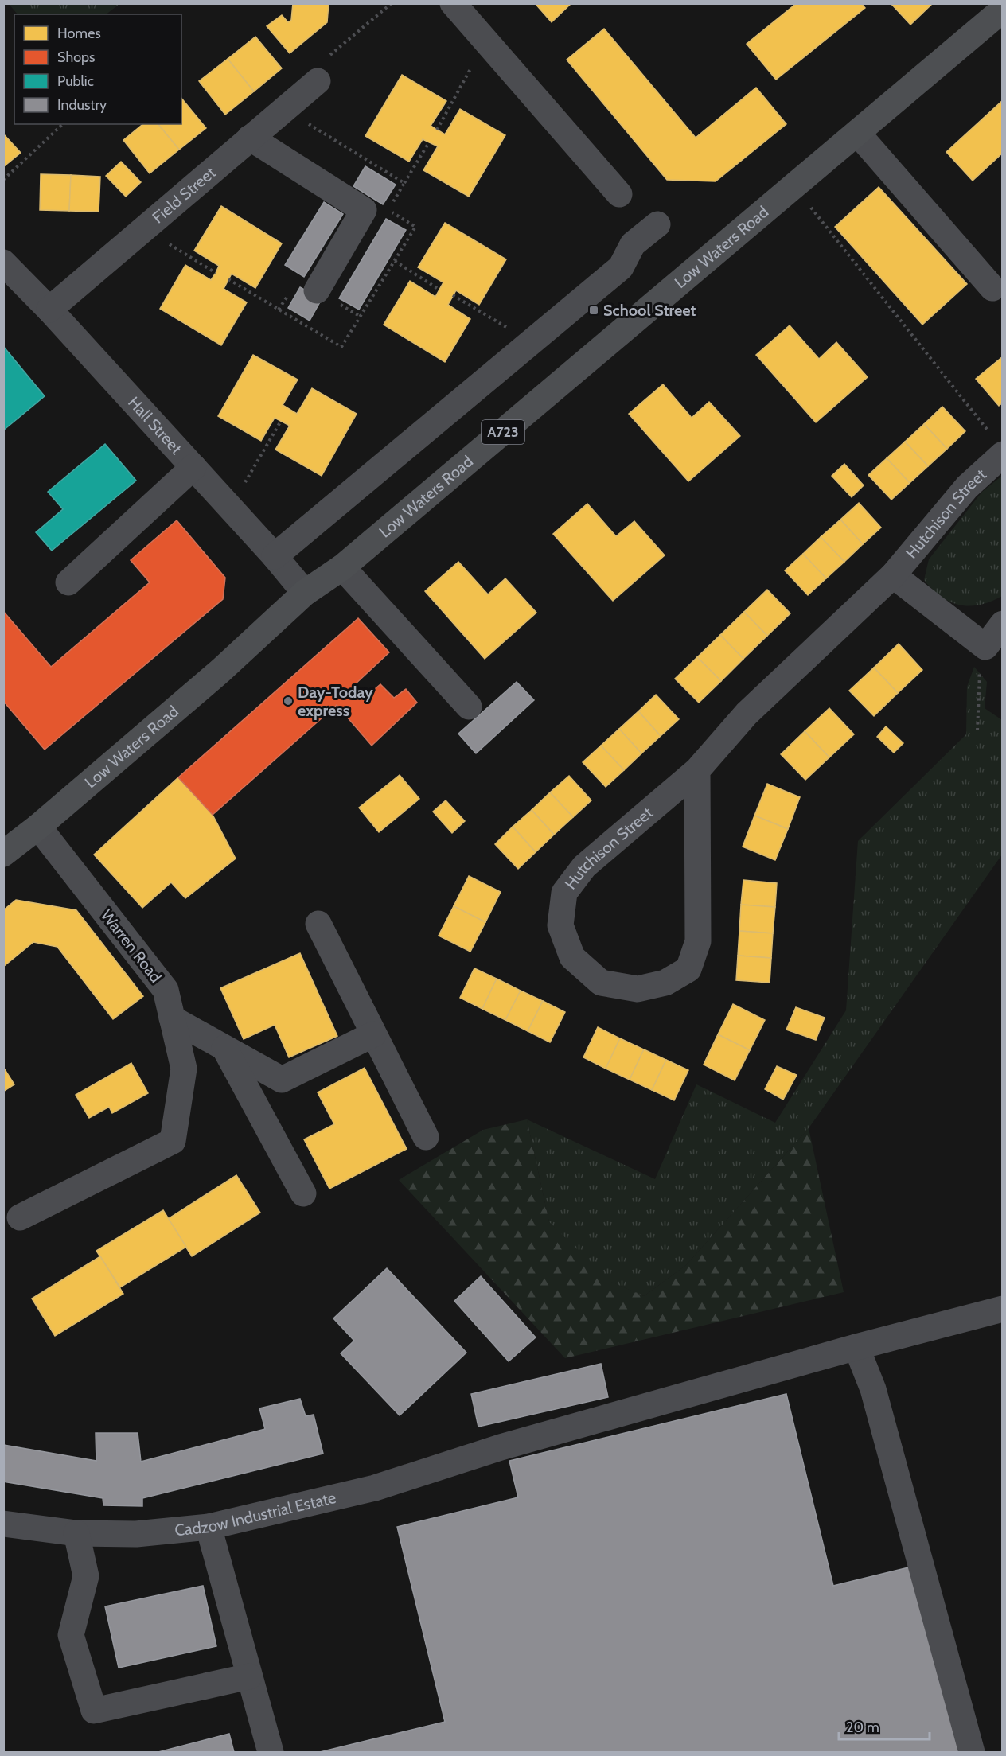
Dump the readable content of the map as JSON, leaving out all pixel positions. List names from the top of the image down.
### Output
{
  "streets": {
    "main road": ["Low Waters Road", "A723"],
    "street": [
      "Field Street",
      "Hall Street",
      "Hutchison Street",
      "Warren Road",
      "Cadzow Industrial Estate"
    ]
  },
  "crossings": [
    ["Field Street", "Hall Street"],
    ["Low Waters Road", "Hall Street"],
    ["Low Waters Road", "Warren Road"]
  ],
  "places": {
    "transit": ["School Street"],
    "other": ["Day-Today express"]
  },
  "legend": [
    "Homes",
    "Shops",
    "Public",
    "Industry"
  ],
  "scale_bar": "20 m"
}
